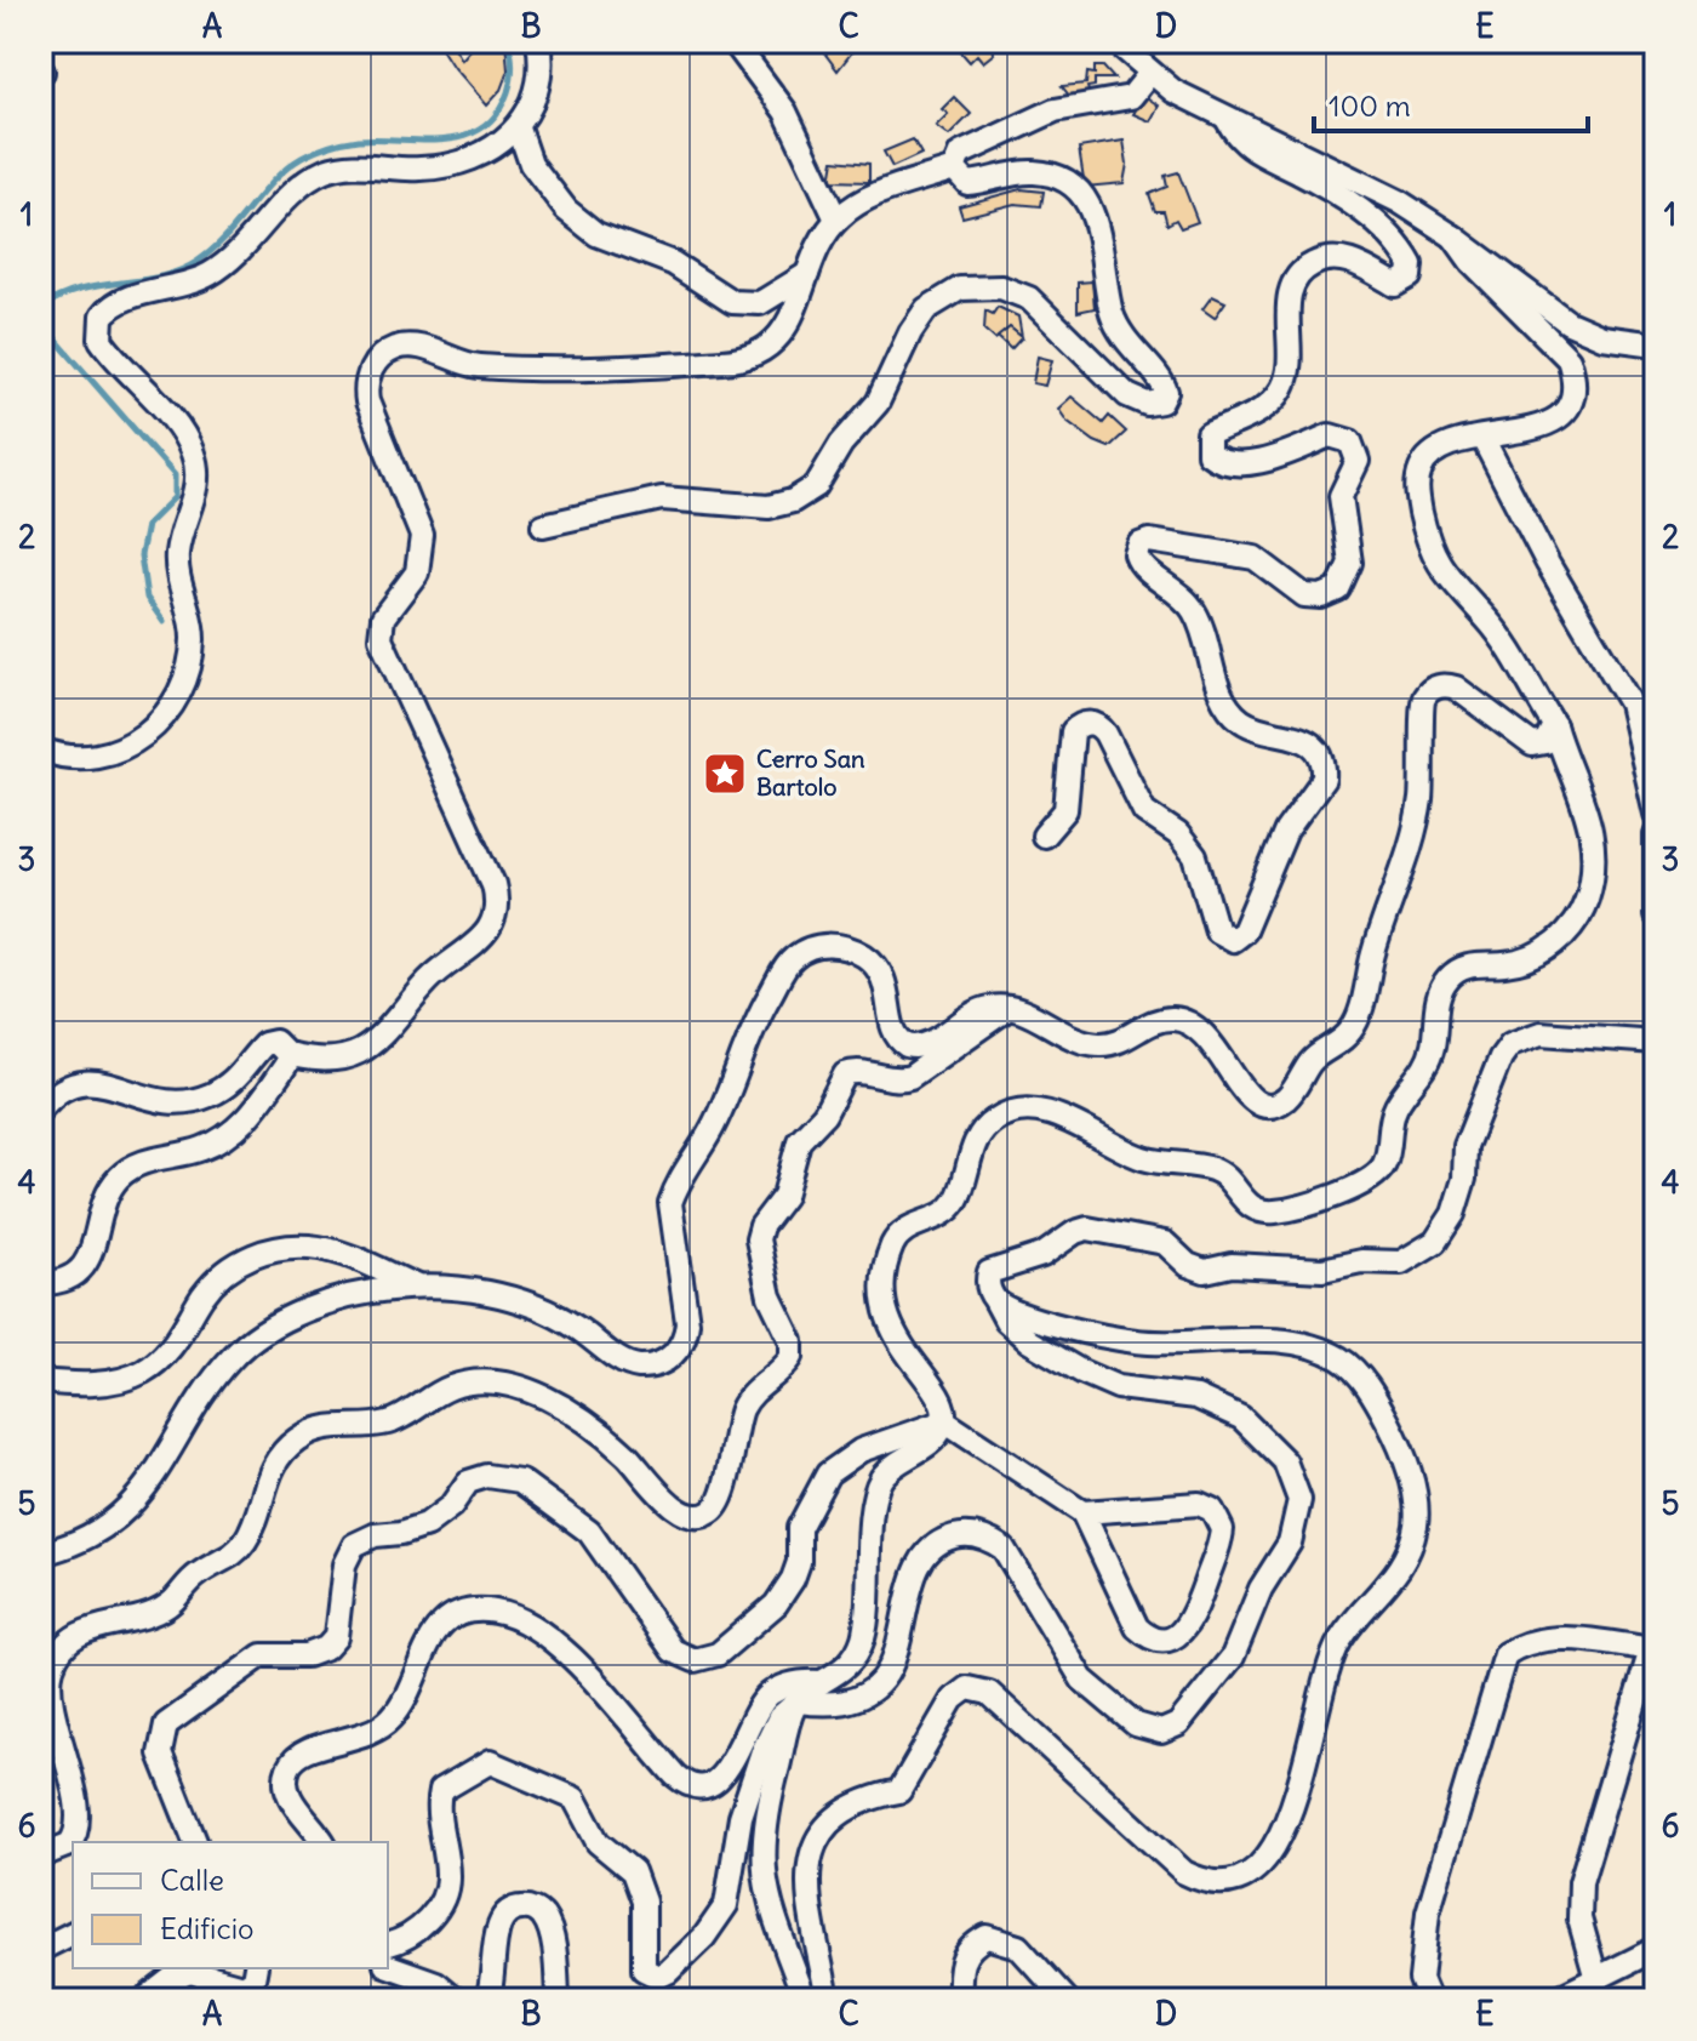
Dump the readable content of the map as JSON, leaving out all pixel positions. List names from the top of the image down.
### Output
{
  "places": {
    "place": ["Cerro San Bartolo"]
  },
  "legend": ["Calle", "Edificio"],
  "scale_bar": "100 m",
  "grid": {
    "columns": [
      "A",
      "B",
      "C",
      "D",
      "E"
    ],
    "rows": [
      "1",
      "2",
      "3",
      "4",
      "5",
      "6"
    ]
  }
}
